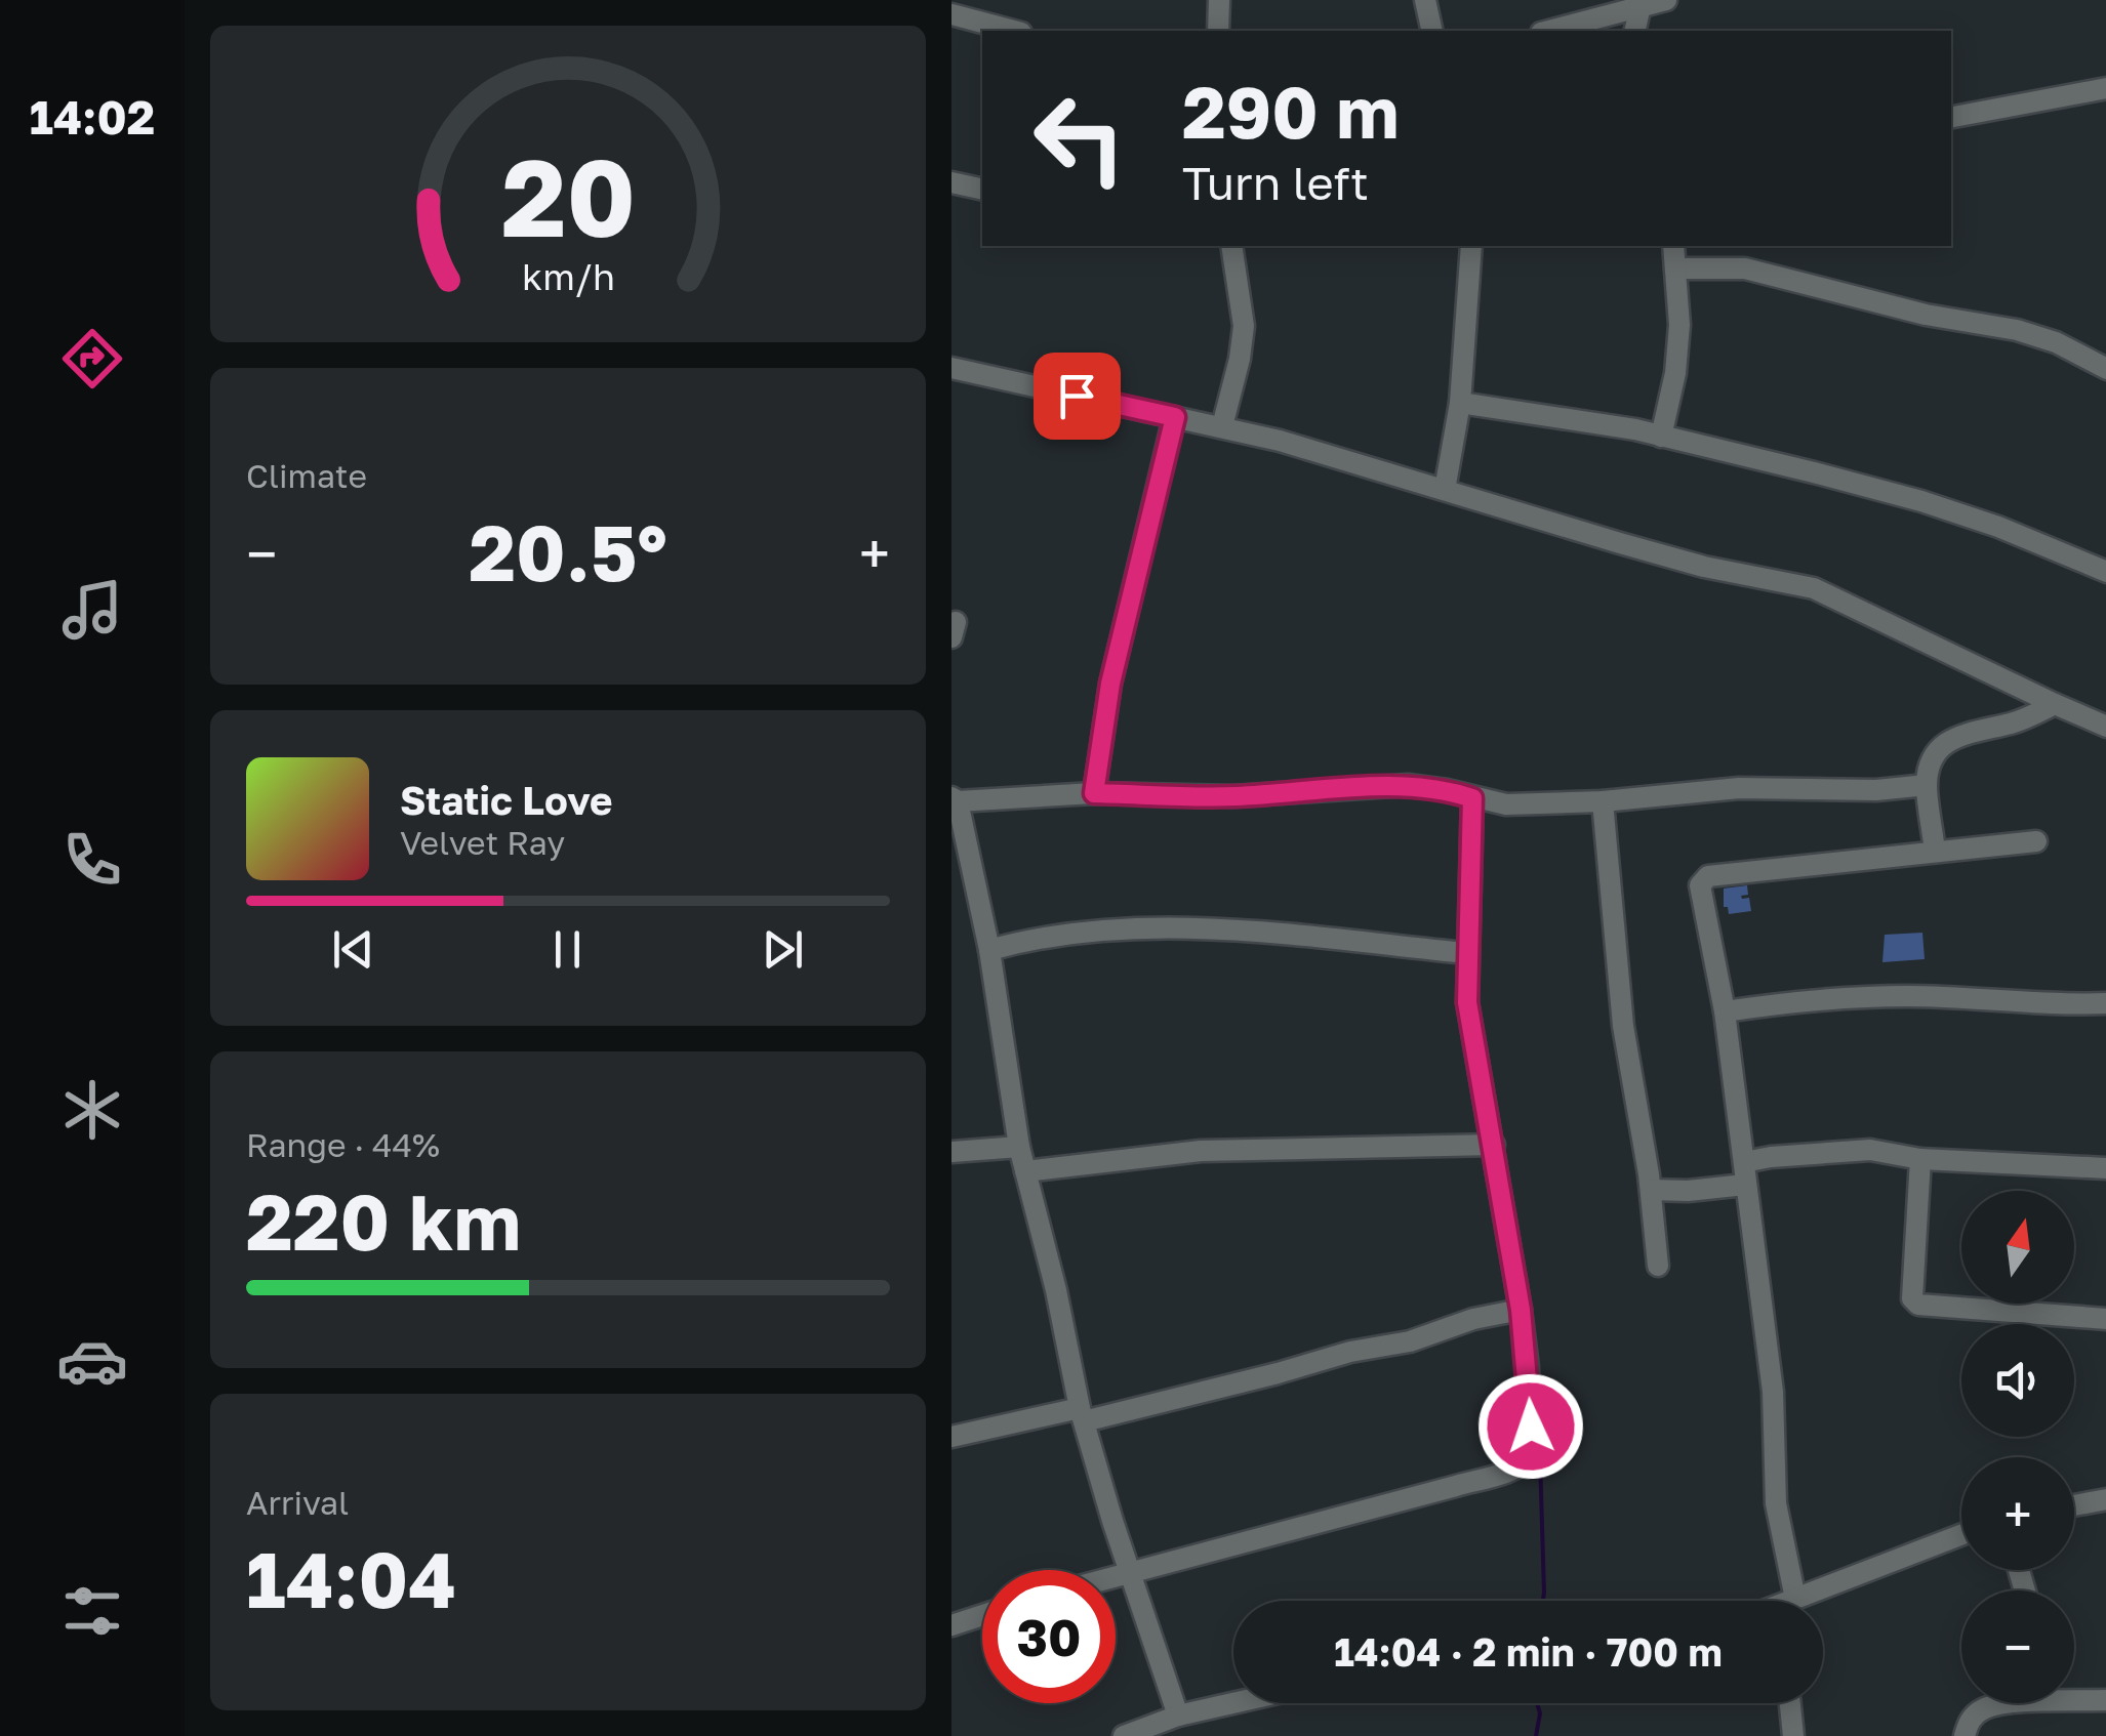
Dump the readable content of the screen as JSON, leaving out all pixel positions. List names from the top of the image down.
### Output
{
  "north": "top",
  "page": {
    "tabs": "14:02",
    "turn": ["290 m", "Turn left"],
    "tile": [
      "Climate",
      ["Range · 44%", "220 km"],
      ["Arrival", "14:04"]
    ],
    "heat": ["−", "20.5°", "+"],
    "song": ["Static Love", "Velvet Ray"],
    "map_buttons": ["+", "−"],
    "limit": "30",
    "trip": "14:04 · 2 min · 700 m",
    "gauge": ["20", "km/h"]
  }
}
